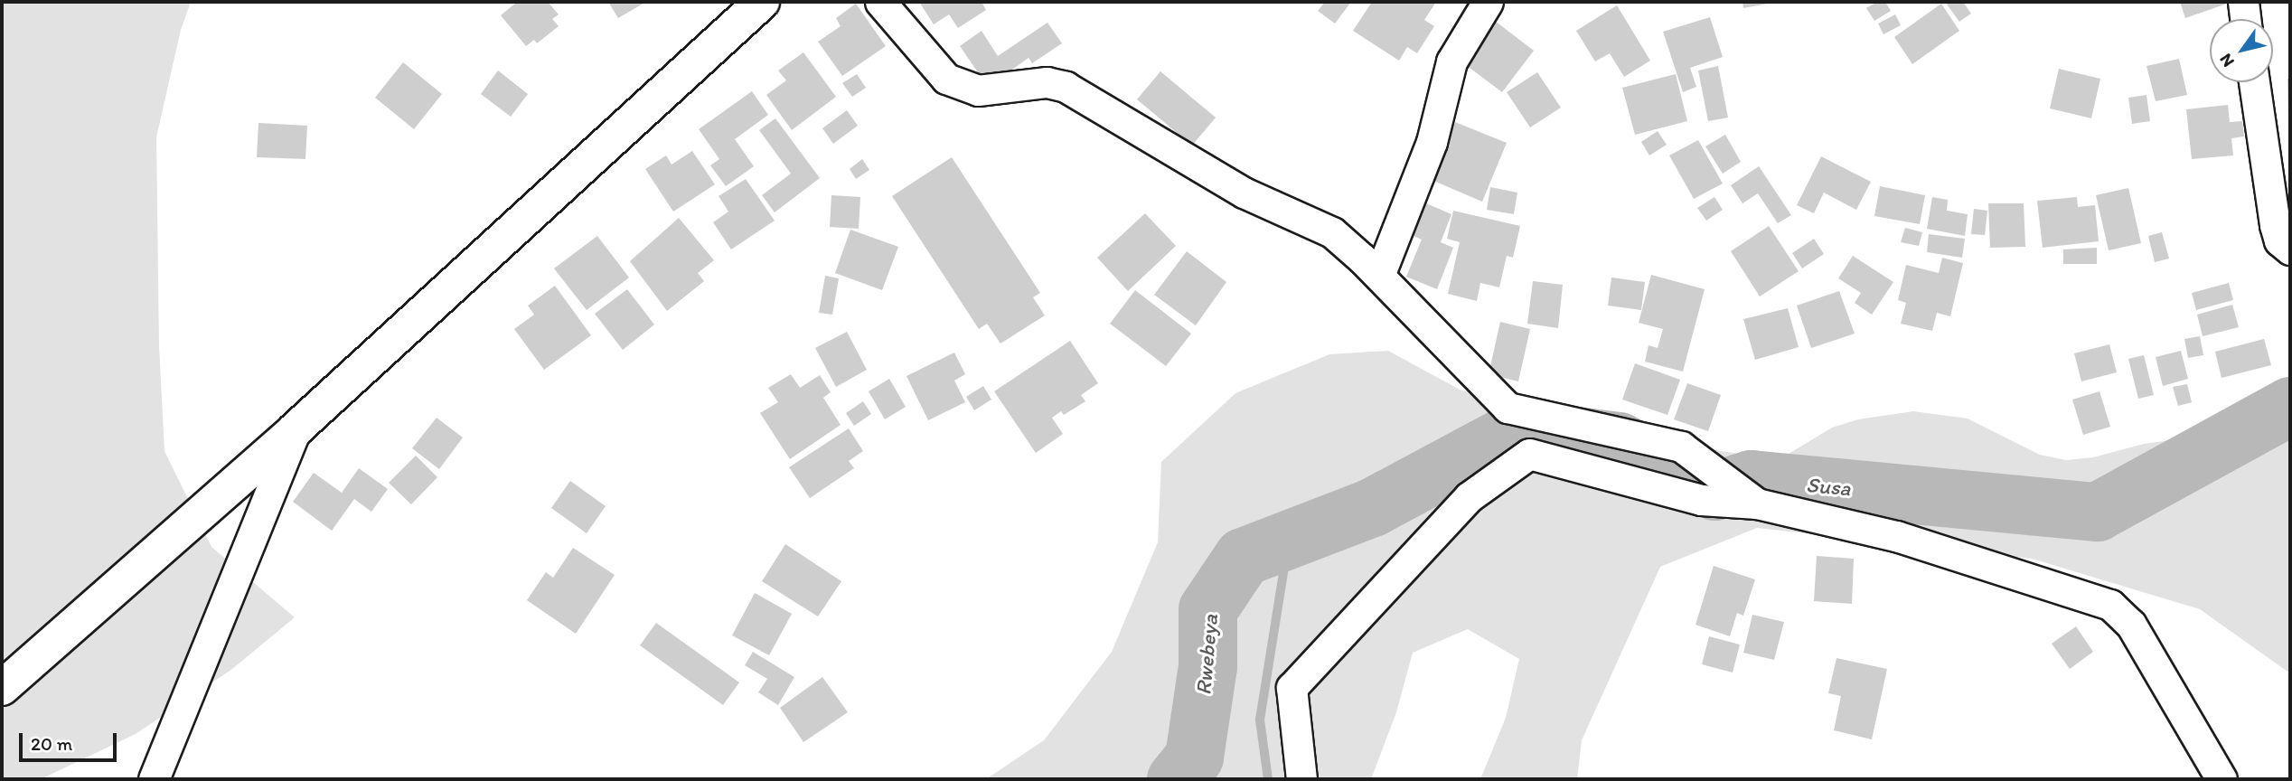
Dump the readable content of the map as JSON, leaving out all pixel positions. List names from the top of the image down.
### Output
{
  "water": ["Susa", "Rwebeya"],
  "scale_bar": "20 m",
  "north": "bottom left"
}
